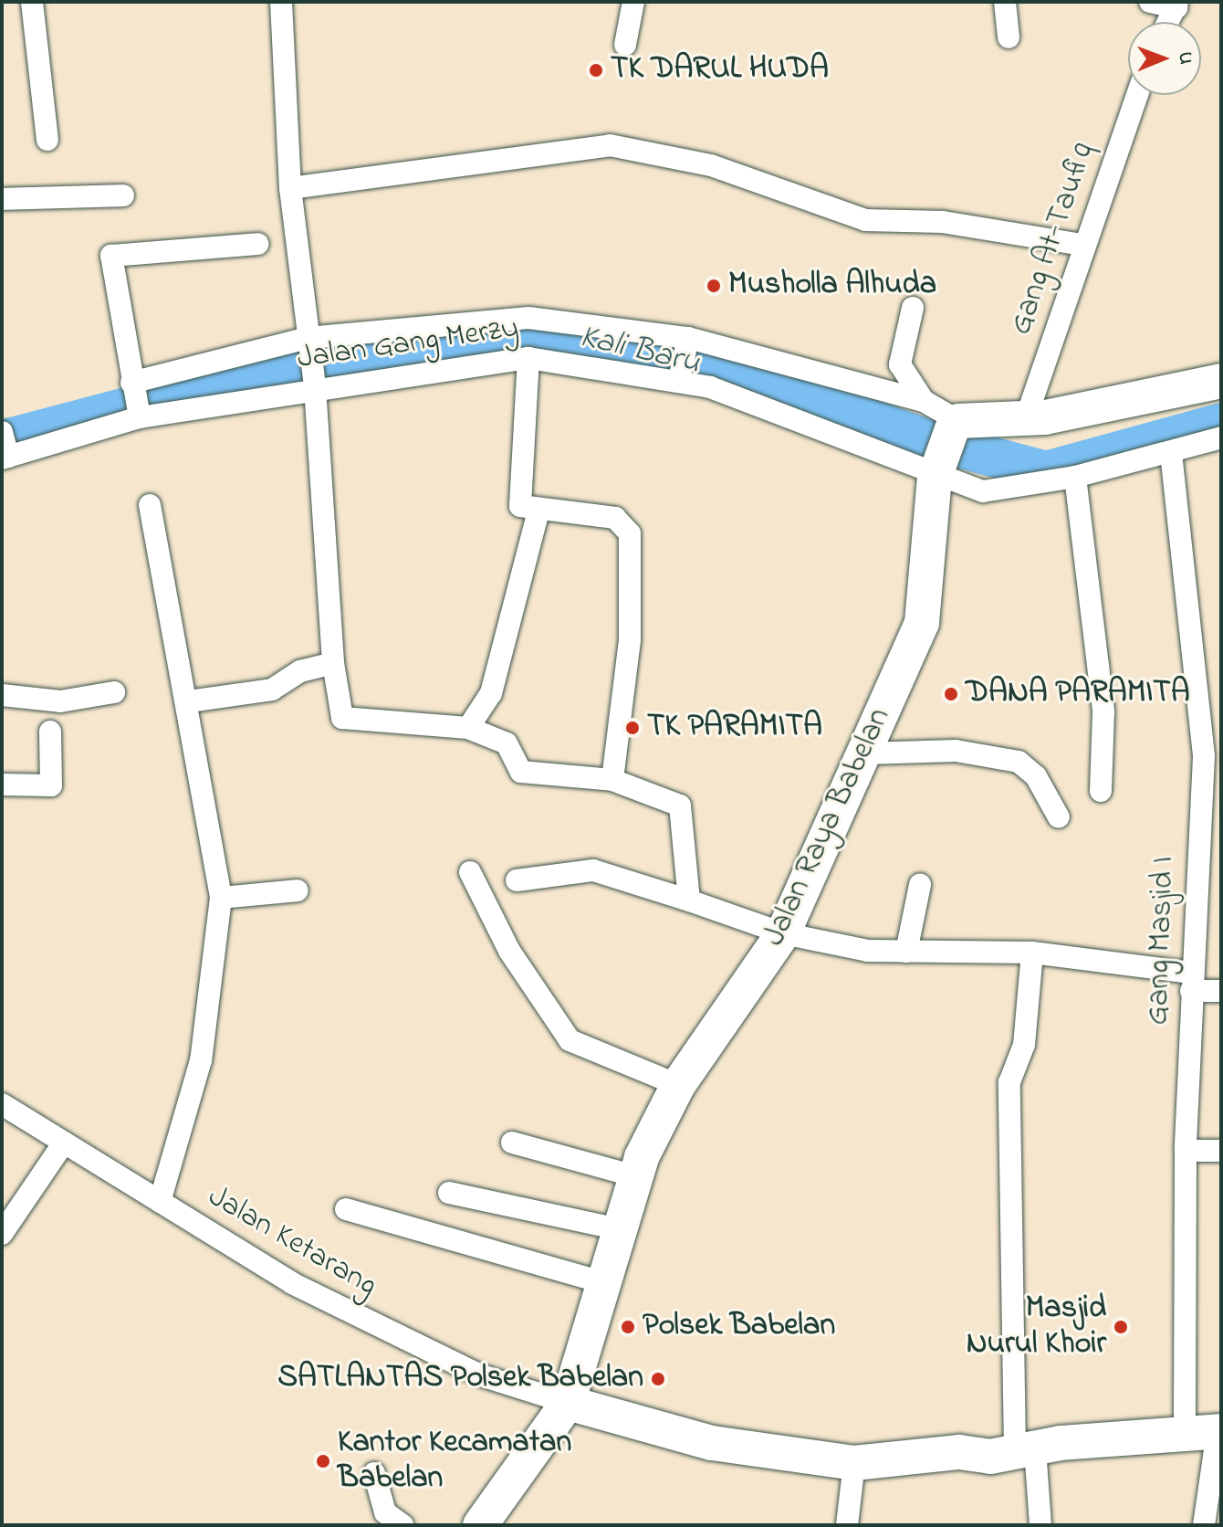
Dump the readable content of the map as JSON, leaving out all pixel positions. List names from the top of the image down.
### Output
{
  "streets": {
    "main road": ["Jalan Raya Babelan"],
    "street": [
      "Gang At-Taufiq",
      "Jalan Gang Merzy",
      "Gang Masjid I",
      "Jalan Ketarang"
    ]
  },
  "crossings": [
    ["Jalan Gang Merzy", "Jalan Raya Babelan"],
    ["Jalan Raya Babelan", "Jalan Ketarang"]
  ],
  "water": ["Kali Baru"],
  "places": [
    "TK DARUL HUDA",
    "Musholla Alhuda",
    "DANA PARAMITA",
    "TK PARAMITA",
    "Polsek Babelan",
    "Masjid Nurul Khoir",
    "SATLANTAS Polsek Babelan",
    "Kantor Kecamatan Babelan"
  ],
  "north": "right"
}
